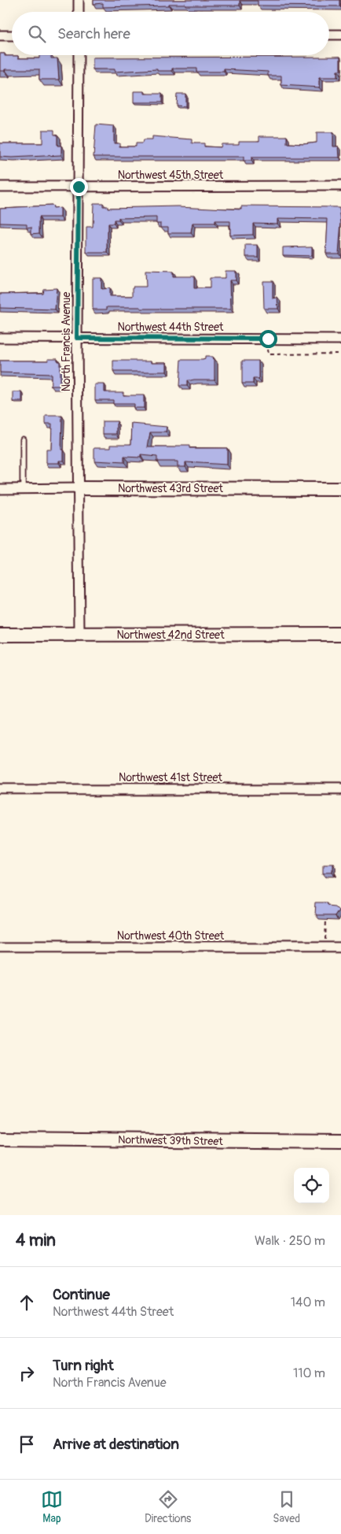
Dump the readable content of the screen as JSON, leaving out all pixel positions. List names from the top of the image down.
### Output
{
  "streets": {
    "street": [
      "Northwest 45th Street",
      "Northwest 44th Street",
      "North Francis Avenue",
      "Northwest 43rd Street",
      "Northwest 42nd Street",
      "Northwest 41st Street",
      "Northwest 40th Street",
      "Northwest 39th Street"
    ]
  },
  "crossings": [
    ["Northwest 45th Street", "North Francis Avenue"],
    ["Northwest 44th Street", "North Francis Avenue"],
    ["North Francis Avenue", "Northwest 43rd Street"],
    ["North Francis Avenue", "Northwest 42nd Street"]
  ],
  "page": {
    "search": "Search here",
    "heading": ["4 min", "Walk · 250 m"],
    "list": [
      ["Continue", "Northwest 44th Street", "140 m"],
      ["Turn right", "North Francis Avenue", "110 m"],
      "Arrive at destination"
    ],
    "nav": ["Map", "Directions", "Saved"]
  }
}
